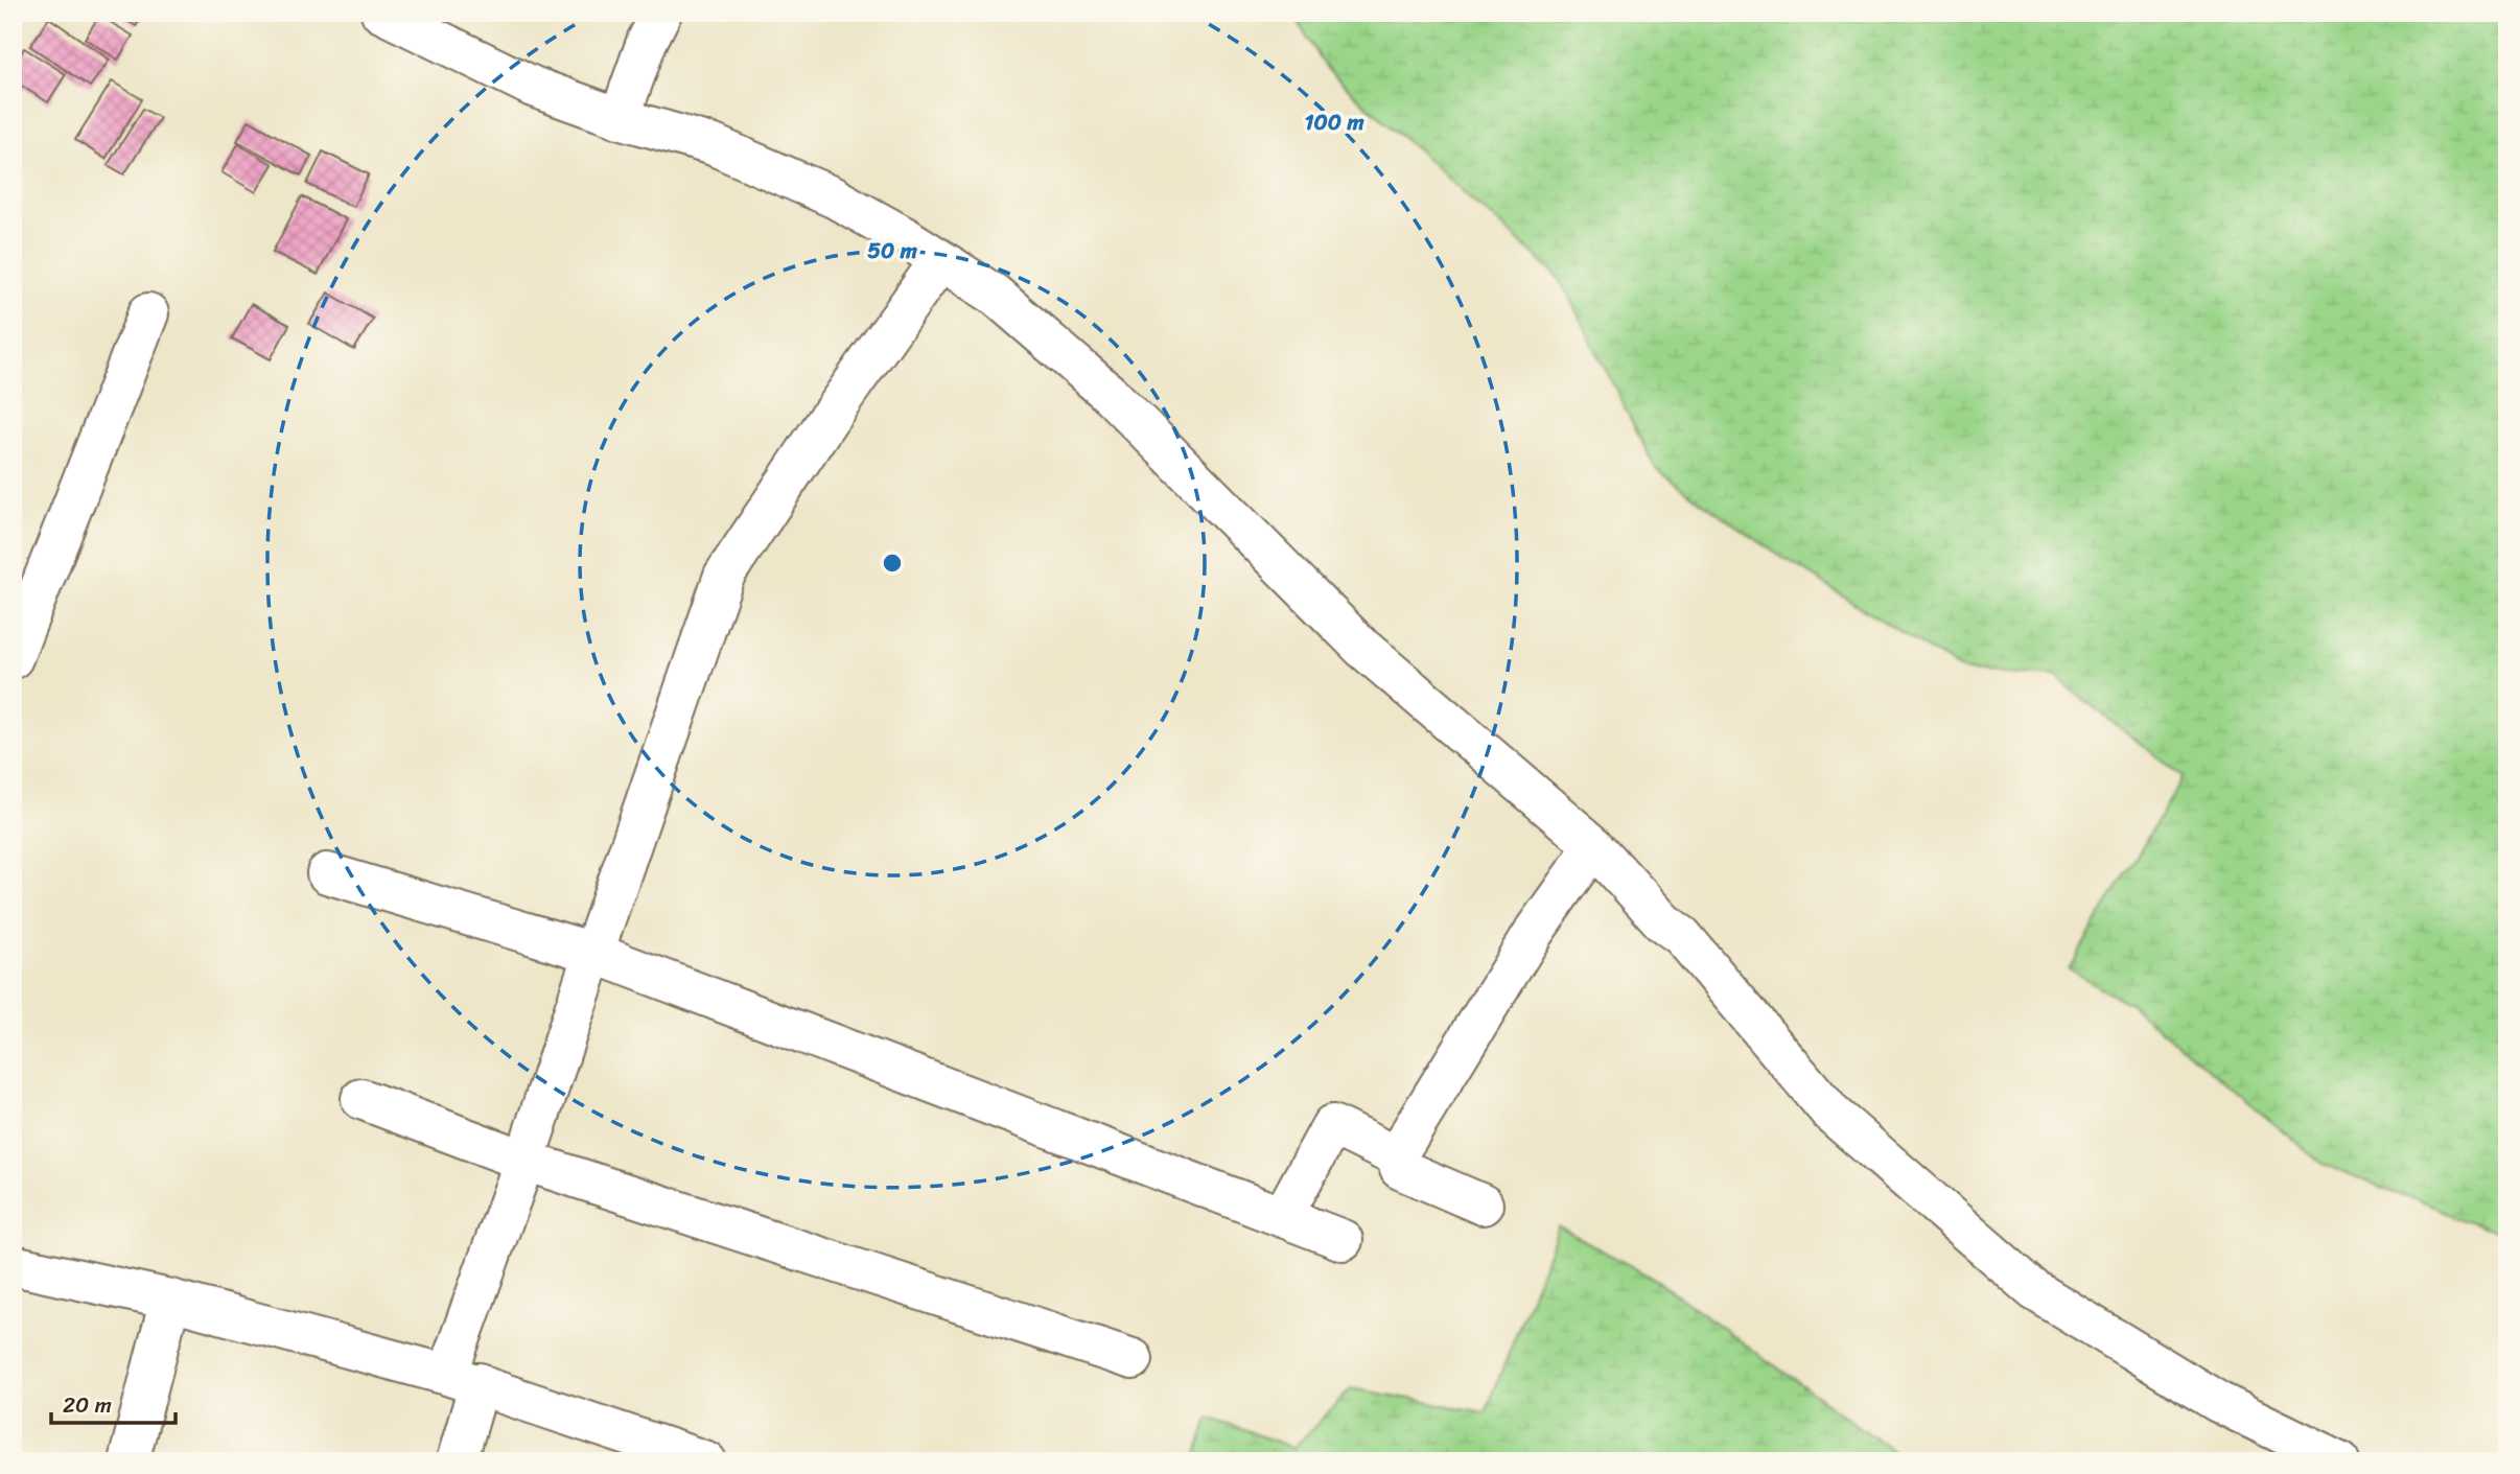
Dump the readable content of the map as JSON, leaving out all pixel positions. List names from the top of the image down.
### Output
{
  "scale_bar": "20 m",
  "rings": ["100 m", "50 m"]
}
